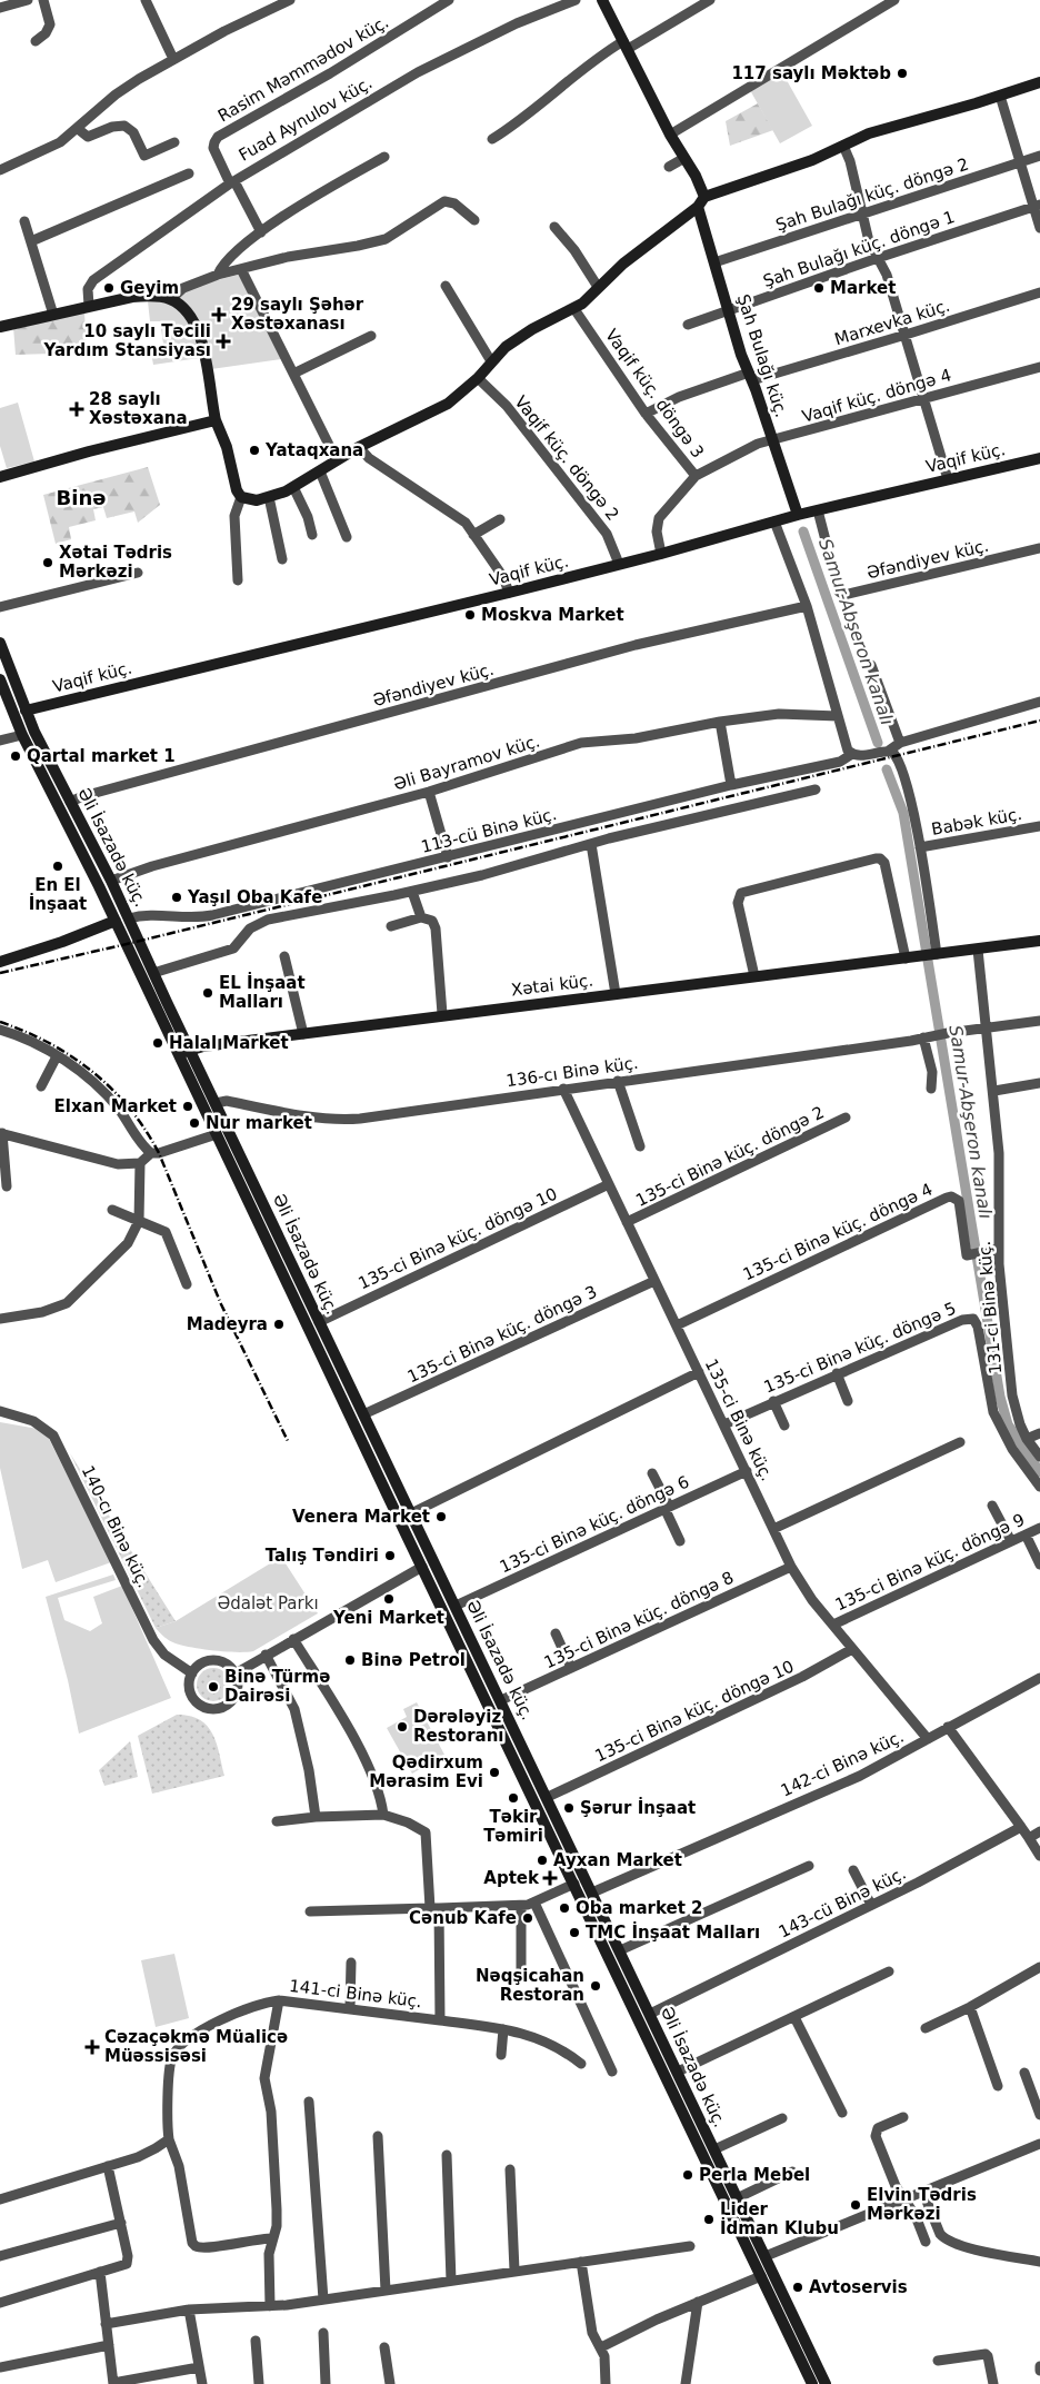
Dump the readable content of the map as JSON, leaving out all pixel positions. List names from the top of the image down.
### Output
{
  "streets": {
    "street": [
      "Rasim Məmmədov küç.",
      "Fuad Aynulov küç.",
      "Şah Bulağı küç. döngə 2",
      "Şah Bulağı küç. döngə 1",
      "Marxevka küç.",
      "Şah Bulağı küç.",
      "Vaqif küç. döngə 3",
      "Vaqif küç. döngə 4",
      "Vaqif küç. döngə 2",
      "Vaqif küç.",
      "Əfəndiyev küç.",
      "Əli Bayramov küç.",
      "Babək küç.",
      "113-cü Binə küç.",
      "Əli İsazadə küç.",
      "Xətai küç.",
      "136-cı Binə küç.",
      "135-ci Binə küç. döngə 2",
      "135-ci Binə küç. döngə 4",
      "135-ci Binə küç. döngə 10",
      "131-ci Binə küç.",
      "135-ci Binə küç. döngə 3",
      "135-ci Binə küç. döngə 5",
      "135-ci Binə küç.",
      "135-ci Binə küç. döngə 6",
      "140-cı Binə küç.",
      "135-ci Binə küç. döngə 9",
      "135-ci Binə küç. döngə 8",
      "142-ci Binə küç.",
      "143-cü Binə küç.",
      "141-ci Binə küç."
    ]
  },
  "crossings": [
    ["Rasim Məmmədov küç.", "Fuad Aynulov küç."],
    ["Şah Bulağı küç. döngə 2", "Şah Bulağı küç."],
    ["Şah Bulağı küç. döngə 1", "Şah Bulağı küç."],
    ["Marxevka küç.", "Şah Bulağı küç."],
    ["Marxevka küç.", "Vaqif küç. döngə 3"],
    ["Şah Bulağı küç.", "Vaqif küç. döngə 4"],
    ["Şah Bulağı küç.", "Vaqif küç."],
    ["Vaqif küç. döngə 3", "Vaqif küç. döngə 4"],
    ["Vaqif küç. döngə 3", "Vaqif küç."],
    ["Vaqif küç. döngə 2", "Vaqif küç."],
    ["Vaqif küç.", "Əfəndiyev küç."],
    ["Vaqif küç.", "Əli İsazadə küç."],
    ["Əfəndiyev küç.", "Əli İsazadə küç."],
    ["Əli Bayramov küç.", "Əli İsazadə küç."],
    ["113-cü Binə küç.", "Əli İsazadə küç."],
    ["Əli İsazadə küç.", "Xətai küç."],
    ["Əli İsazadə küç.", "136-cı Binə küç."],
    ["Əli İsazadə küç.", "135-ci Binə küç. döngə 10"],
    ["Əli İsazadə küç.", "135-ci Binə küç. döngə 3"],
    ["Əli İsazadə küç.", "135-ci Binə küç. döngə 6"],
    ["Əli İsazadə küç.", "135-ci Binə küç. döngə 8"],
    ["Əli İsazadə küç.", "142-ci Binə küç."],
    ["Əli İsazadə küç.", "143-cü Binə küç."],
    ["136-cı Binə küç.", "131-ci Binə küç."],
    ["136-cı Binə küç.", "135-ci Binə küç."],
    ["135-ci Binə küç. döngə 2", "135-ci Binə küç."],
    ["135-ci Binə küç. döngə 4", "131-ci Binə küç."],
    ["135-ci Binə küç. döngə 4", "135-ci Binə küç."],
    ["135-ci Binə küç. döngə 10", "135-ci Binə küç."],
    ["135-ci Binə küç. döngə 3", "135-ci Binə küç."],
    ["135-ci Binə küç. döngə 5", "135-ci Binə küç."],
    ["135-ci Binə küç.", "135-ci Binə küç. döngə 6"],
    ["135-ci Binə küç.", "135-ci Binə küç. döngə 9"],
    ["135-ci Binə küç.", "135-ci Binə küç. döngə 8"],
    ["135-ci Binə küç.", "142-ci Binə küç."]
  ],
  "districts": ["Binə"],
  "water": ["Samur-Abşeron kanalı"],
  "parks": ["Ədalət Parkı"],
  "places": {
    "other": [
      "117 saylı Məktəb",
      "Geyim",
      "Market",
      "Yataqxana",
      "Xətai Tədris Mərkəzi",
      "Moskva Market",
      "Qartal market 1",
      "En El İnşaat",
      "Yaşıl Oba Kafe",
      "EL İnşaat Malları",
      "Halal Market",
      "Elxan Market",
      "Nur market",
      "Madeyra",
      "Venera Market",
      "Talış Təndiri",
      "Yeni Market",
      "Binə Petrol",
      "Binə Türmə Dairəsi",
      "Dərələyiz Restoranı",
      "Qədirxum Mərasim Evi",
      "Təkir Təmiri",
      "Şərur İnşaat",
      "Ayxan Market",
      "Oba market 2",
      "Cənub Kafe",
      "TMC İnşaat Malları",
      "Nəqşicahan Restoran",
      "Perla Mebel",
      "Elvin Tədris Mərkəzi",
      "Lider İdman Klubu",
      "Avtoservis"
    ],
    "health": [
      "29 saylı Şəhər Xəstəxanası",
      "10 saylı Təcili Yardım Stansiyası",
      "28 saylı Xəstəxana",
      "Aptek",
      "Cəzaçəkmə Müalicə Müəssisəsi"
    ]
  }
}
